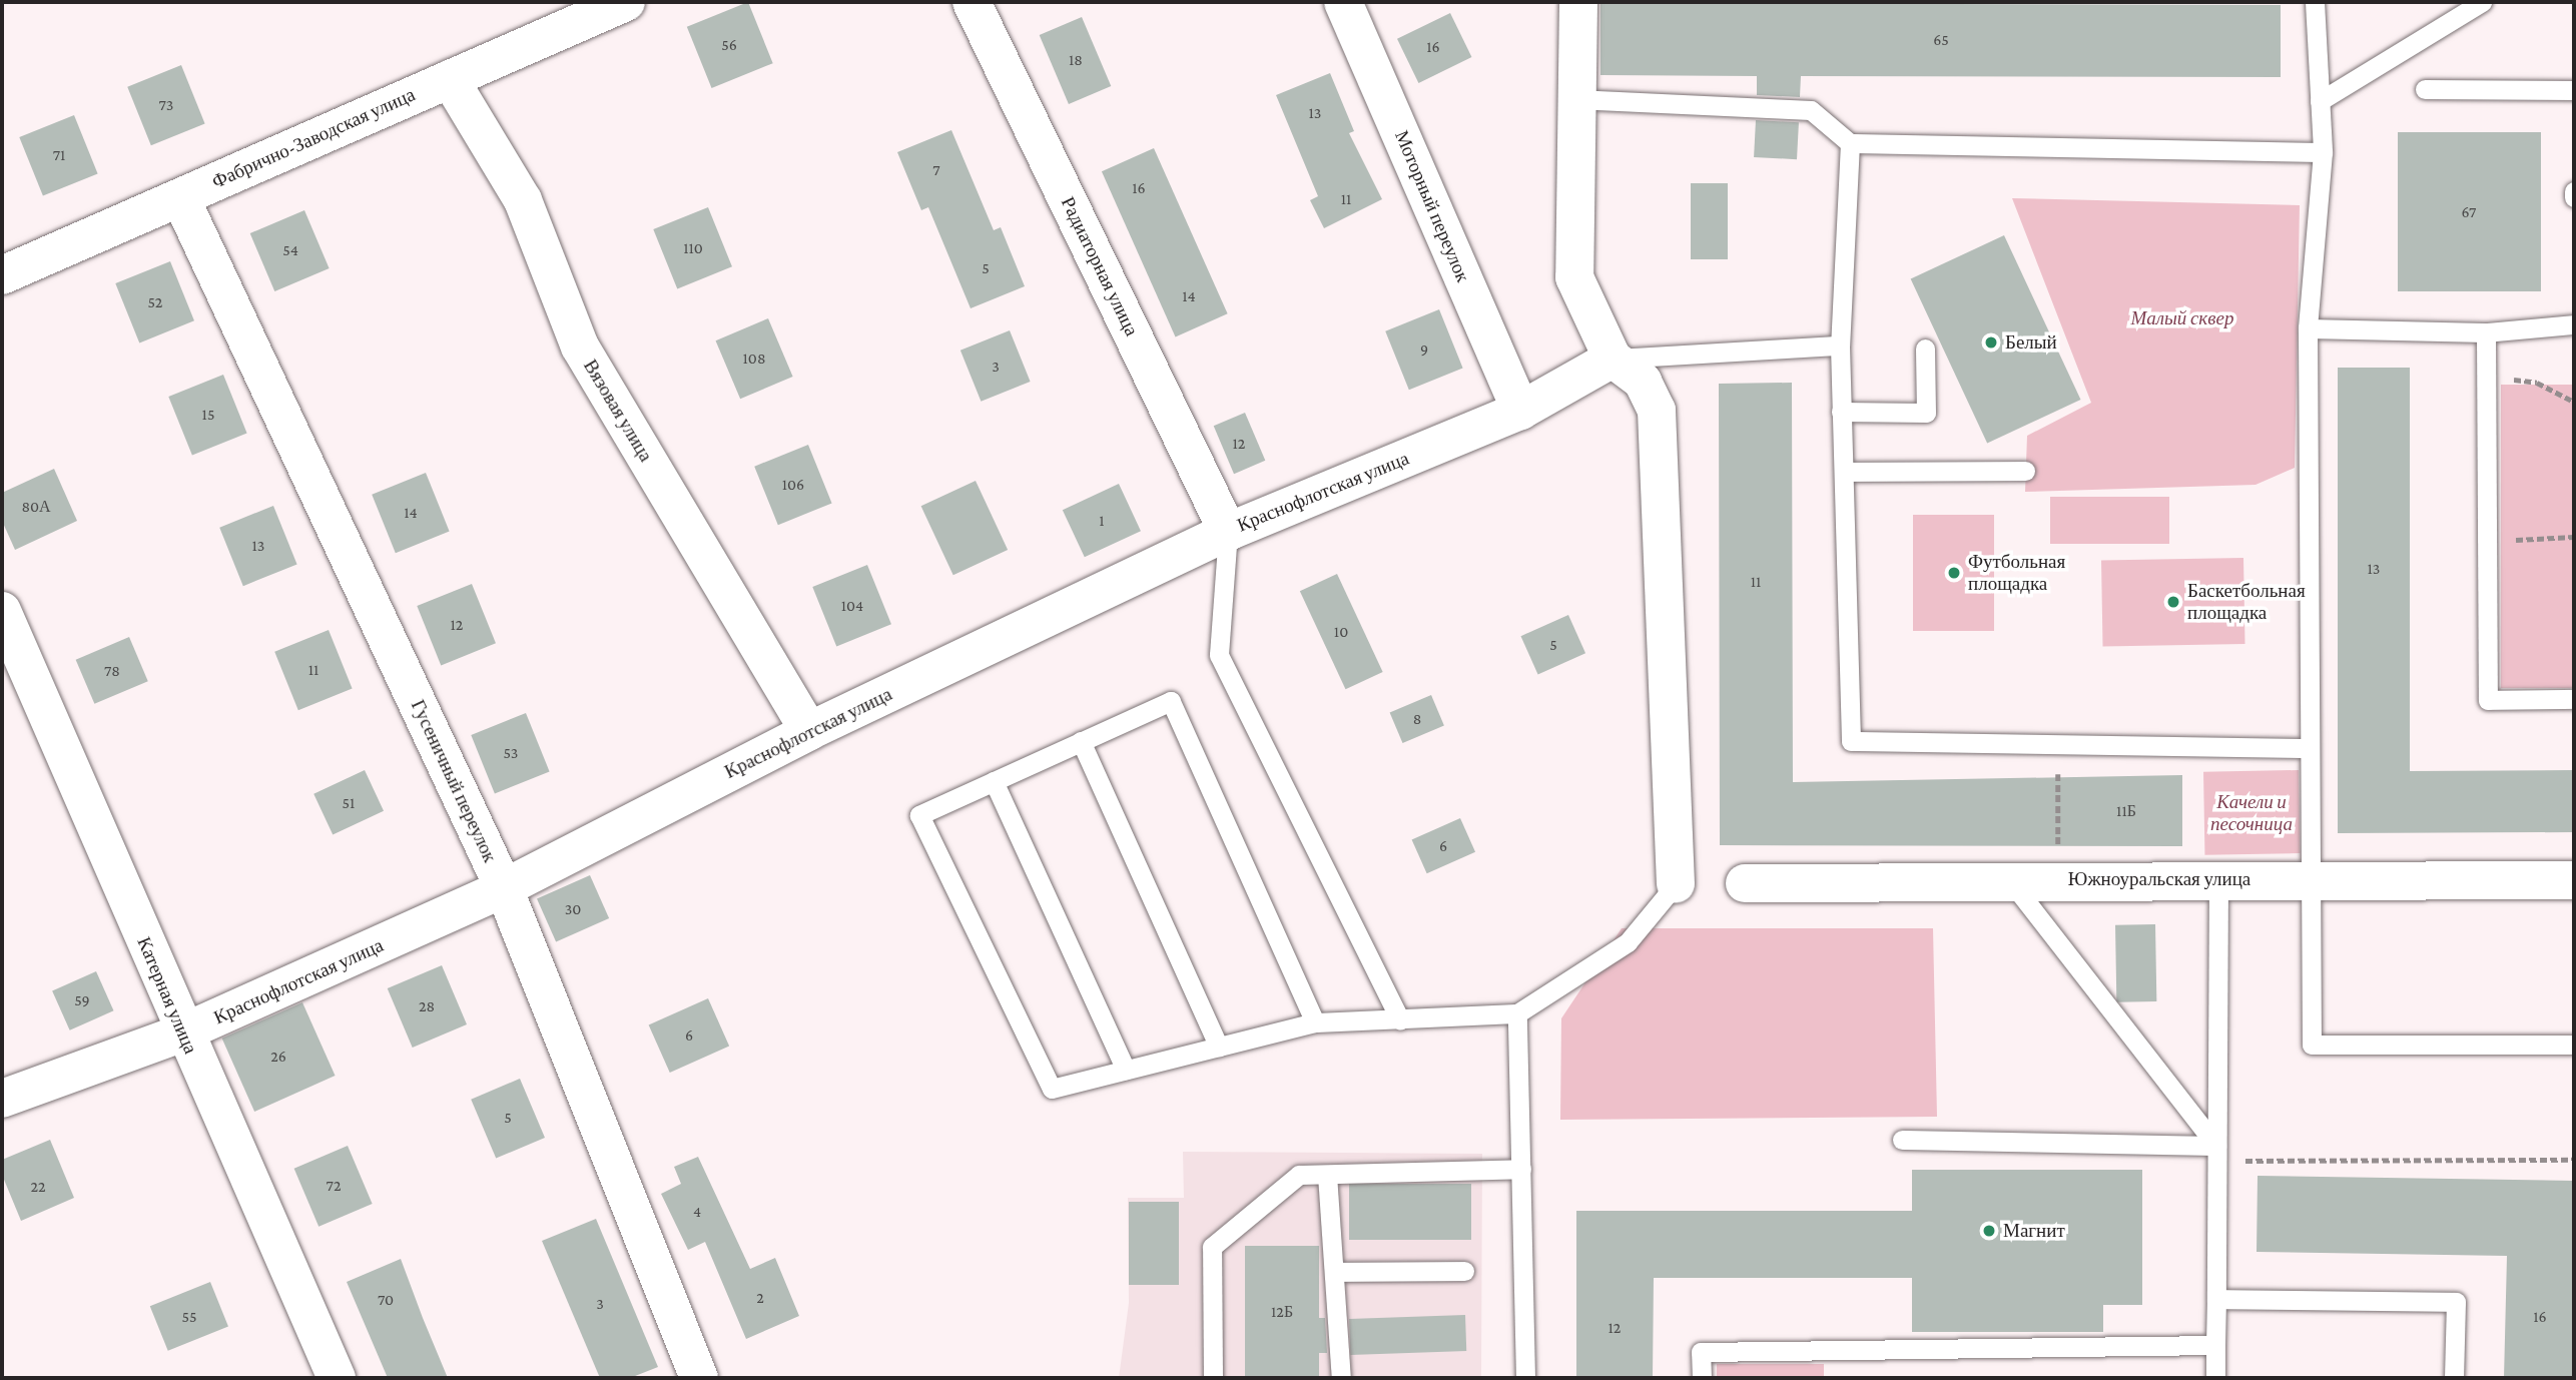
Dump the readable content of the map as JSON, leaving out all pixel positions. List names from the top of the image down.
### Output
{
  "streets": {
    "street": [
      "Фабрично-Заводская улица",
      "Моторный переулок",
      "Радиаторная улица",
      "Вязовая улица",
      "Краснофлотская улица",
      "Гусеничный переулок",
      "Южноуральская улица",
      "Катерная улица"
    ]
  },
  "crossings": [
    ["Фабрично-Заводская улица", "Вязовая улица"],
    ["Фабрично-Заводская улица", "Гусеничный переулок"],
    ["Моторный переулок", "Краснофлотская улица"],
    ["Радиаторная улица", "Краснофлотская улица"],
    ["Вязовая улица", "Краснофлотская улица"],
    ["Краснофлотская улица", "Гусеничный переулок"],
    ["Краснофлотская улица", "Катерная улица"]
  ],
  "parks": ["Малый сквер", "Качели и песочница"],
  "places": [
    "Белый",
    "Футбольная площадка",
    "Баскетбольная площадка",
    "Магнит"
  ],
  "house_numbers": [
    "65",
    "56",
    "16",
    "18",
    "73",
    "13",
    "71",
    "7",
    "16",
    "11",
    "67",
    "110",
    "54",
    "5",
    "14",
    "52",
    "9",
    "108",
    "3",
    "15",
    "12",
    "106",
    "80А",
    "14",
    "1",
    "13",
    "13",
    "11",
    "104",
    "12",
    "10",
    "5",
    "11",
    "78",
    "8",
    "53",
    "51",
    "11Б",
    "6",
    "30",
    "59",
    "28",
    "6",
    "26",
    "5",
    "72",
    "22",
    "4",
    "2",
    "70",
    "3",
    "12Б",
    "55",
    "16",
    "12"
  ]
}
